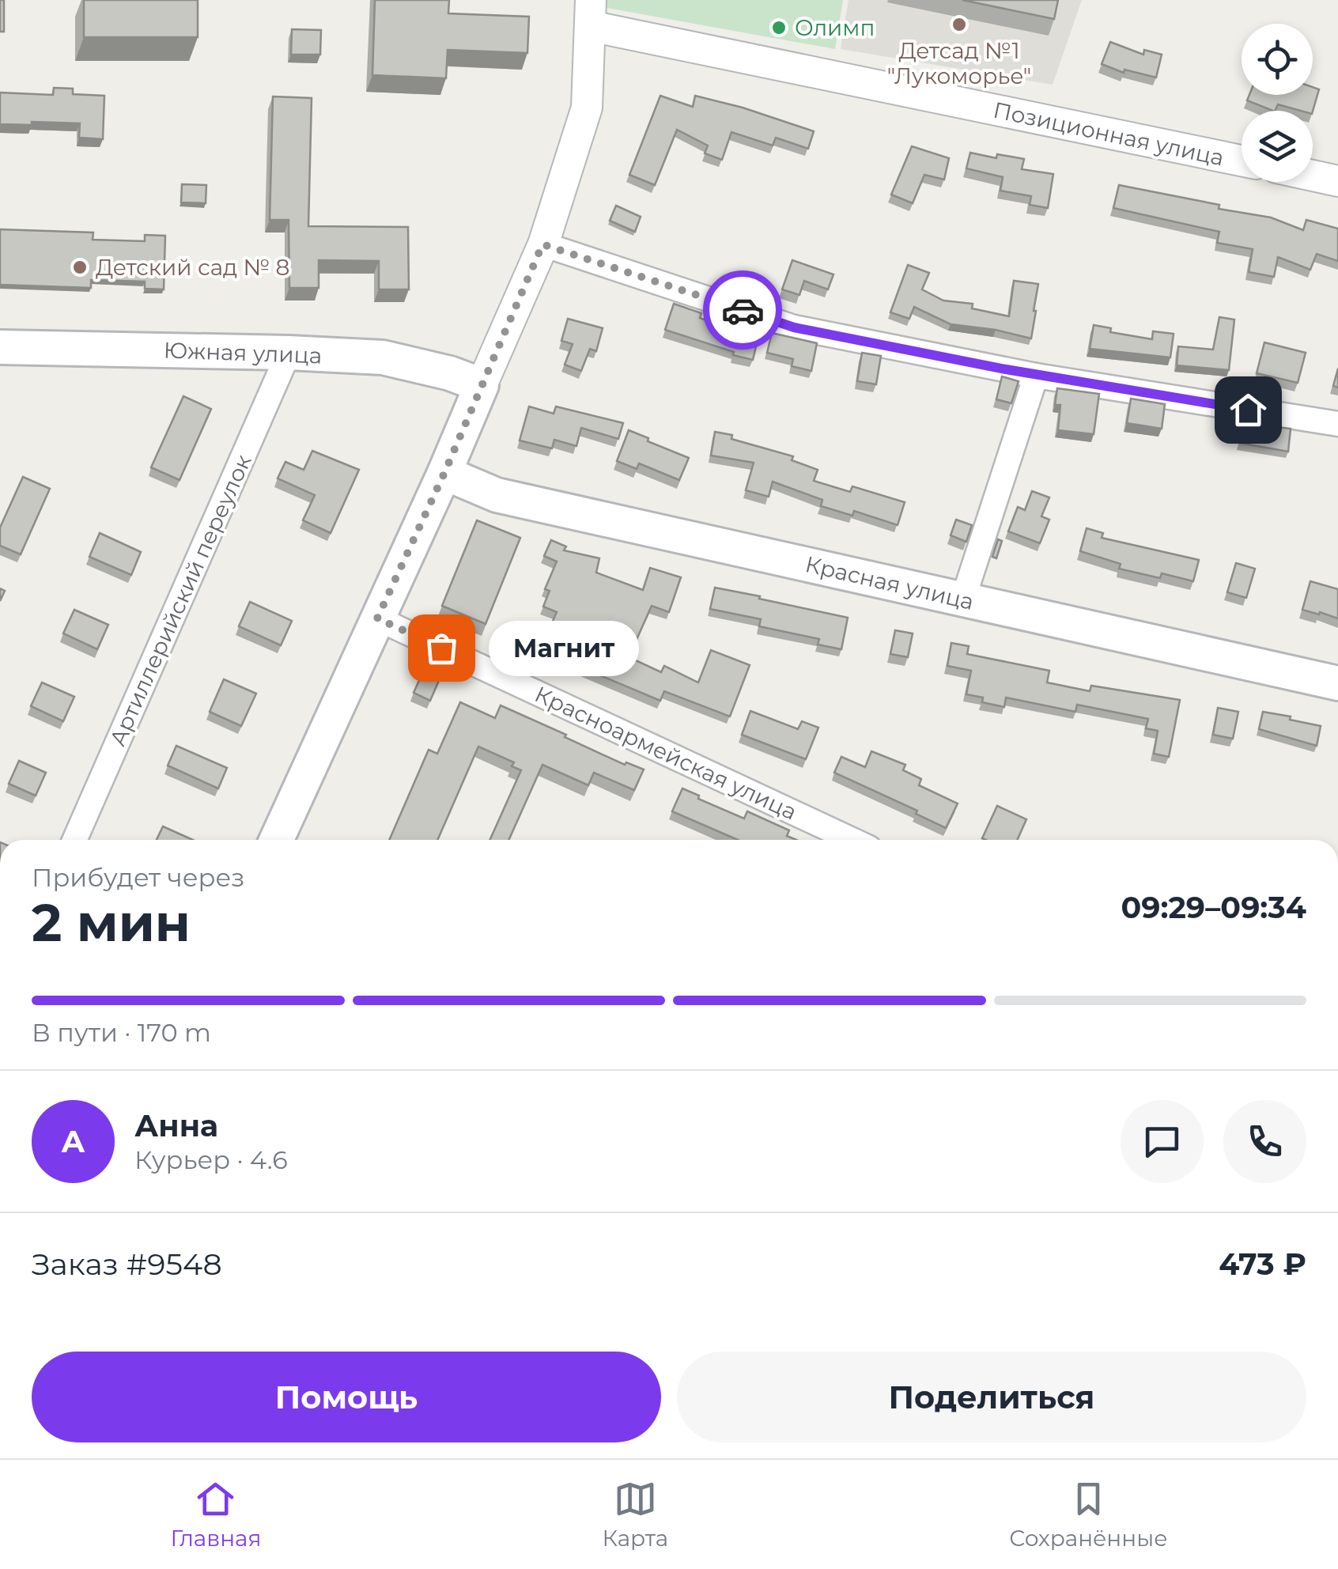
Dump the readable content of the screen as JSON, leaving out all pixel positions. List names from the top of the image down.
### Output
{
  "streets": {
    "main road": ["Южная улица", "Красная улица"],
    "street": ["Позиционная улица", "Артиллерийский переулок", "Красноармейская улица"]
  },
  "crossings": [
    ["Южная улица", "Артиллерийский переулок"]
  ],
  "places": [
    "Детсад №1 \"Лукоморье\"",
    "Олимп",
    "Детский сад № 8",
    "Магнит"
  ],
  "page": {
    "bubble": "Магнит",
    "heading": ["2 мин", "Прибудет через", "09:29–09:34"],
    "panel": [
      "Анна",
      "Курьер · 4.6",
      "Заказ #9548",
      "473 ₽"
    ],
    "bar": "В пути · 170 m",
    "round": "А",
    "buttons": ["Помощь", "Поделиться"],
    "tabs": ["Главная", "Карта", "Сохранённые"]
  }
}
